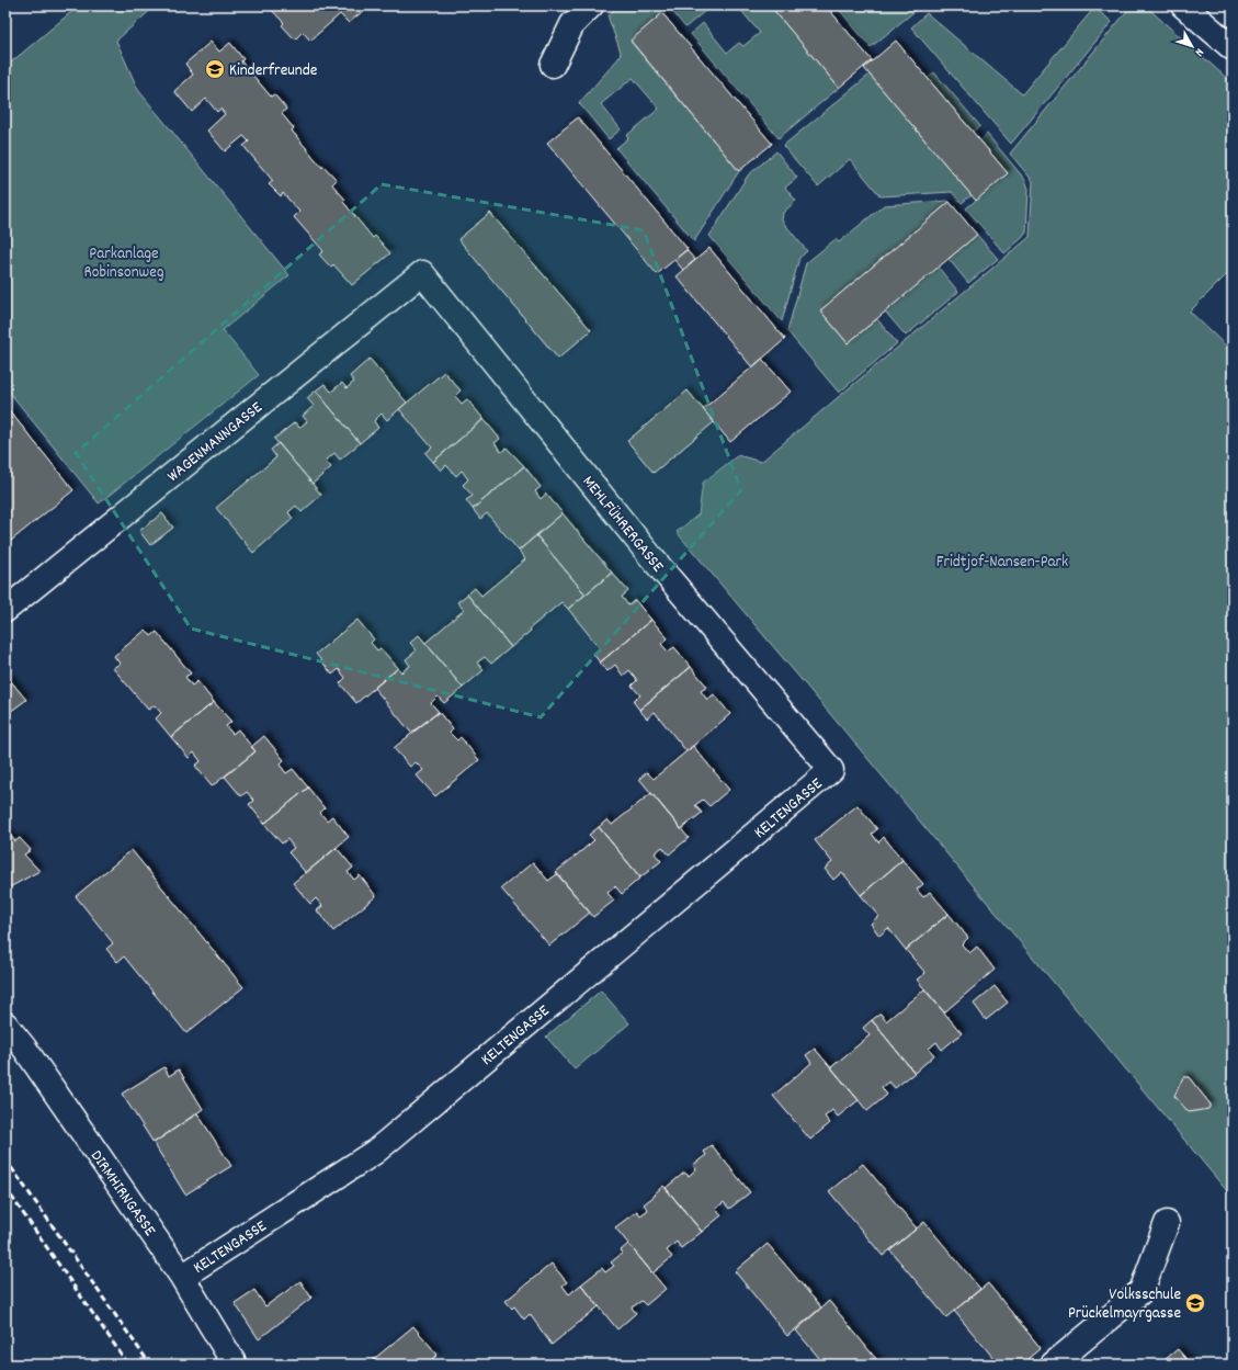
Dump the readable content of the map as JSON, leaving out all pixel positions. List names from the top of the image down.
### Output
{
  "streets": {
    "street": [
      "WAGENMANNGASSE",
      "MEHLFÜHRERGASSE",
      "KELTENGASSE",
      "DIRMHIRNGASSE"
    ]
  },
  "crossings": [
    ["WAGENMANNGASSE", "MEHLFÜHRERGASSE"],
    ["MEHLFÜHRERGASSE", "KELTENGASSE"],
    ["KELTENGASSE", "DIRMHIRNGASSE"]
  ],
  "parks": ["Parkanlage Robinsonweg", "Fridtjof-Nansen-Park"],
  "places": {
    "school or university": ["Kinderfreunde", "Volksschule Prückelmayrgasse"]
  },
  "north": "bottom right"
}
